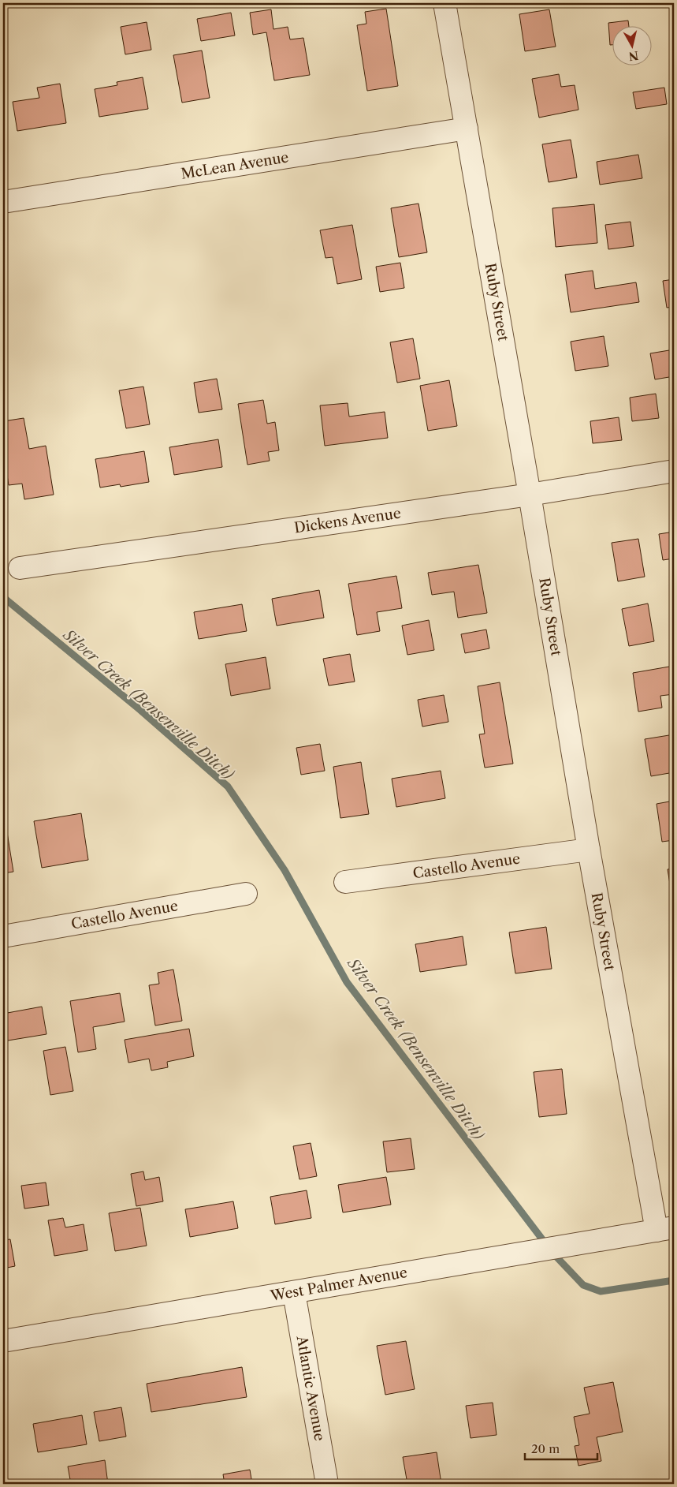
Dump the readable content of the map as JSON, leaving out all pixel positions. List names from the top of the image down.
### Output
{
  "streets": {
    "street": [
      "McLean Avenue",
      "Ruby Street",
      "Dickens Avenue",
      "Castello Avenue",
      "West Palmer Avenue",
      "Atlantic Avenue"
    ]
  },
  "crossings": [
    ["McLean Avenue", "Ruby Street"],
    ["Ruby Street", "Dickens Avenue"],
    ["Ruby Street", "Castello Avenue"],
    ["Ruby Street", "West Palmer Avenue"],
    ["West Palmer Avenue", "Atlantic Avenue"]
  ],
  "water": ["Silver Creek (Bensenville Ditch)"],
  "scale_bar": "20 m",
  "north": "bottom"
}
